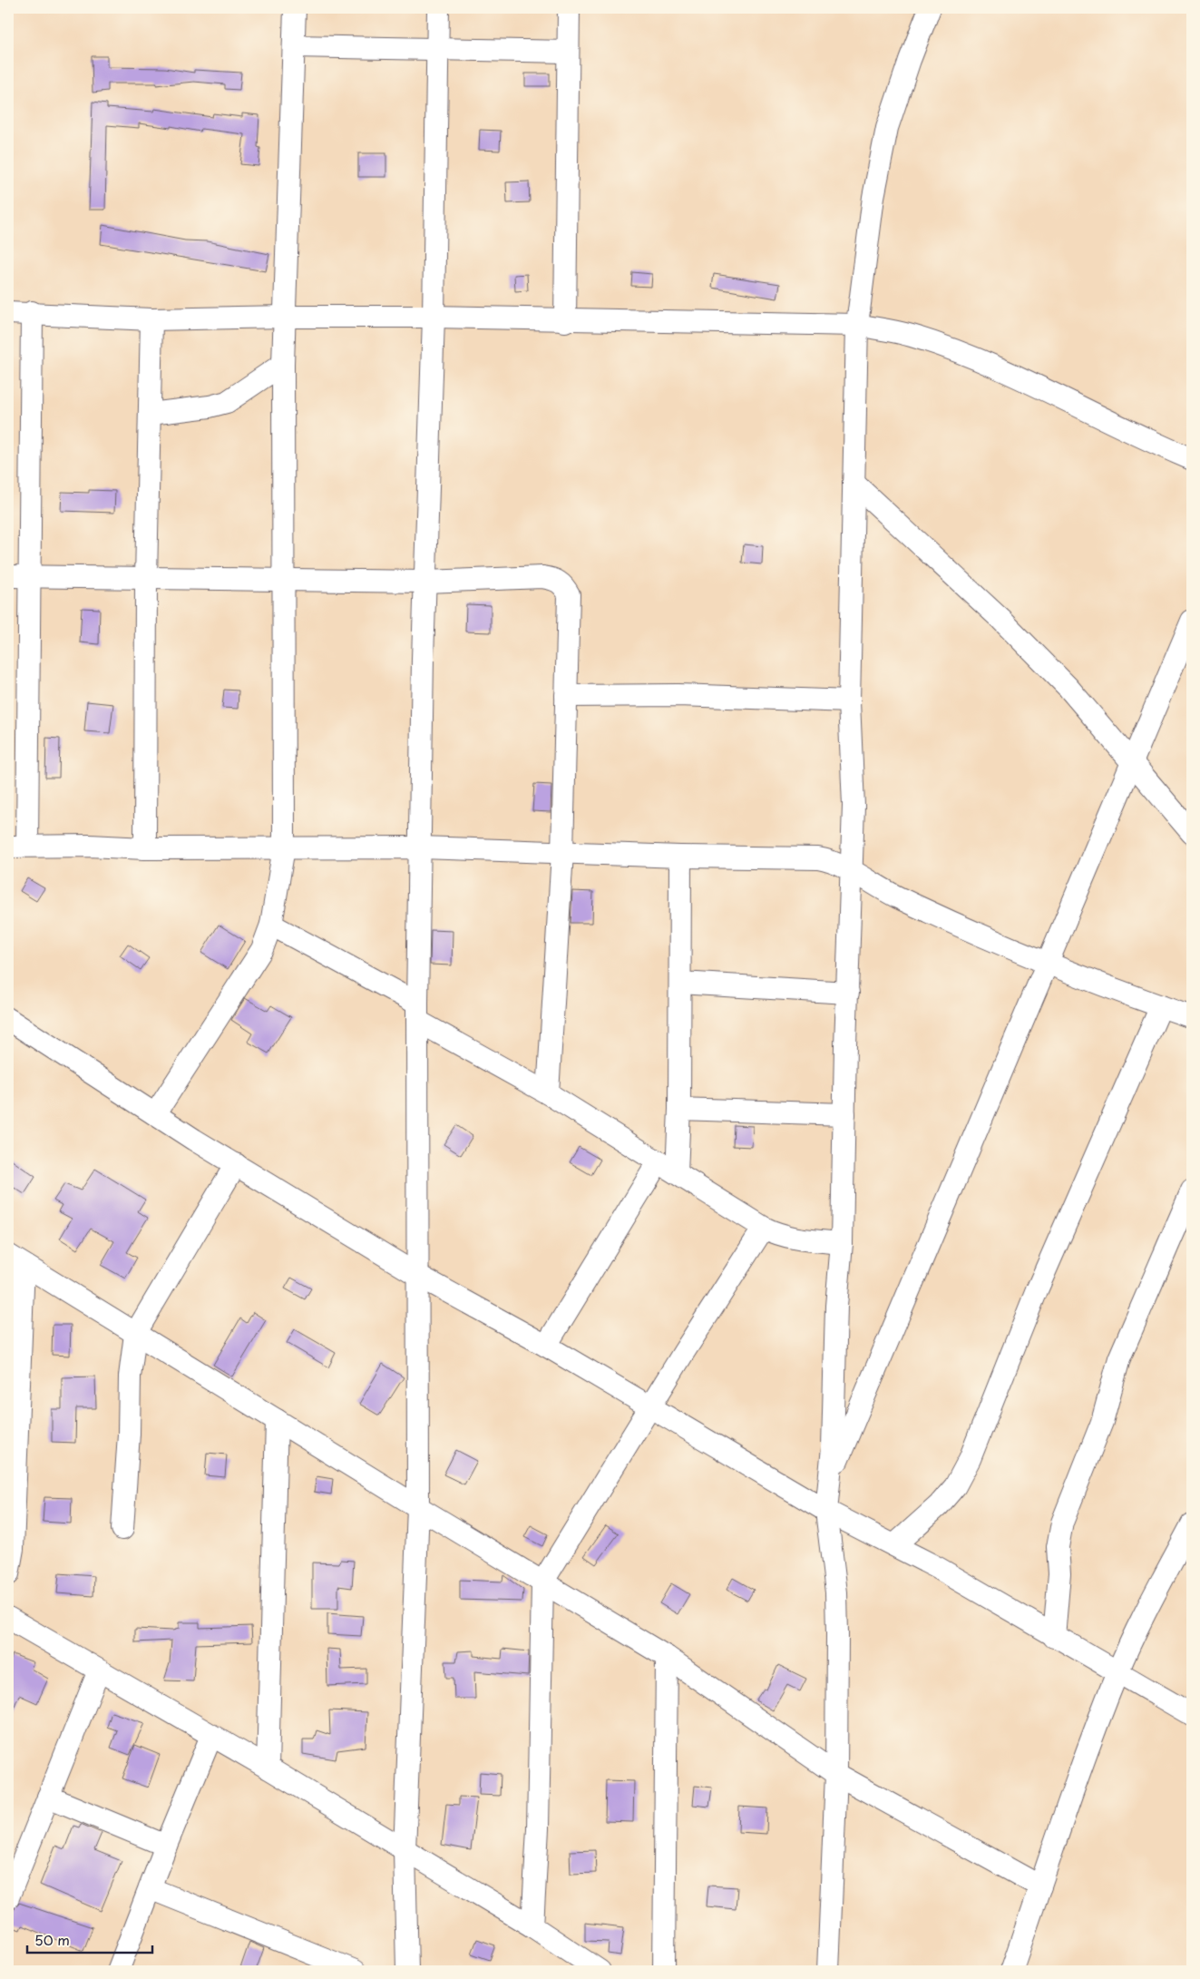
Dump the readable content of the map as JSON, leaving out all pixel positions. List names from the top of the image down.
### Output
{
  "scale_bar": "50 m"
}
